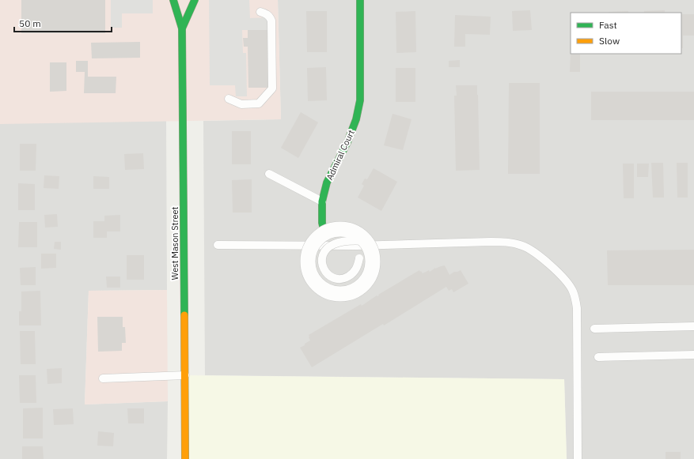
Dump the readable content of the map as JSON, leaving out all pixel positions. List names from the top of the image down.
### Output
{
  "streets": {
    "main road": ["Admiral Court", "West Mason Street"]
  },
  "legend": ["Fast", "Slow"],
  "scale_bar": "50 m"
}
